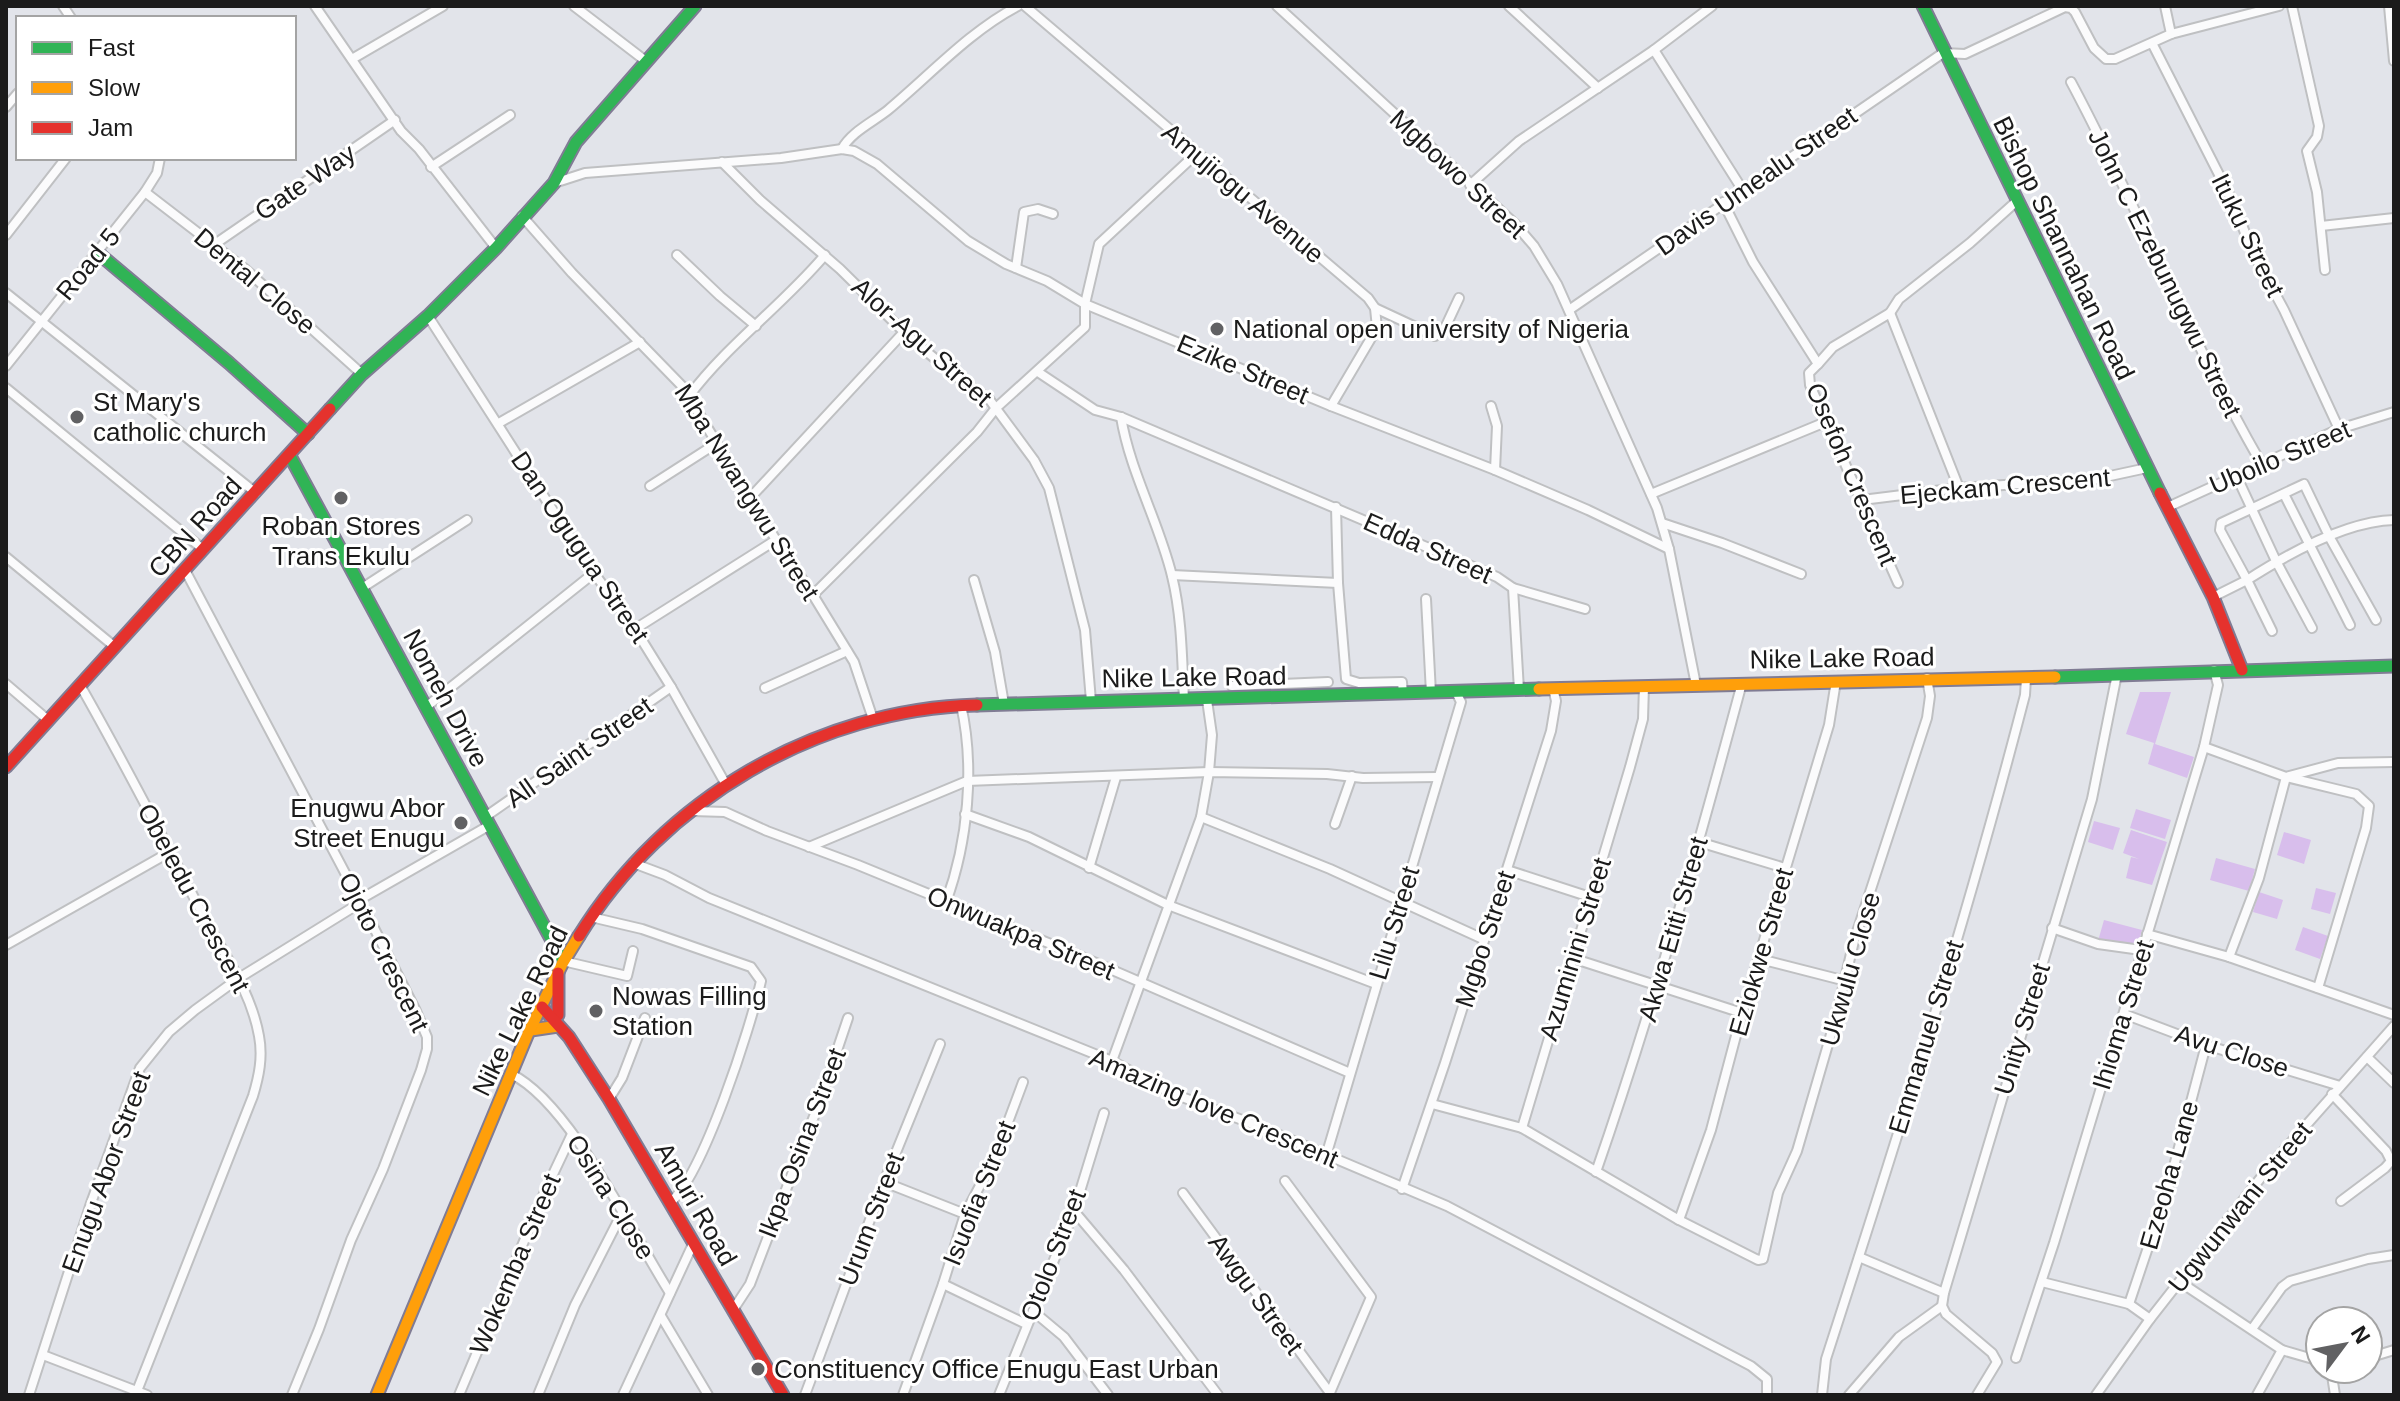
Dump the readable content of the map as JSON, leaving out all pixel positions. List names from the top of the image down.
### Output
{
  "streets": {
    "main road": [
      "Bishop Shannahan Road",
      "CBN Road",
      "Nike Lake Road",
      "Nomeh Drive",
      "Amuri Road"
    ],
    "street": [
      "Mgbowo Street",
      "Davis Umealu Street",
      "Gate Way",
      "Amujiogu Avenue",
      "Ituku Street",
      "Road 5",
      "John C Ezebunugwu Street",
      "Dental Close",
      "Alor-Agu Street",
      "Ezike Street",
      "Uboilo Street",
      "Osefoh Crescent",
      "Ejeckam Crescent",
      "Mba Nwangwu Street",
      "Dan Ogugua Street",
      "Edda Street",
      "All Saint Street",
      "Obeledu Crescent",
      "Lilu Street",
      "Akwa Etiti Street",
      "Onwuakpa Street",
      "Mgbo Street",
      "Azuminini Street",
      "Ojoto Crescent",
      "Eziokwe Street",
      "Ukwulu Close",
      "Ihioma Street",
      "Unity Street",
      "Emmanuel Street",
      "Avu Close",
      "Amazing love Crescent",
      "Ikpa Osina Street",
      "Enugu Abor Street",
      "Ezeoha Lane",
      "Isuofia Street",
      "Osina Close",
      "Ugwunwani Street",
      "Urum Street",
      "Otolo Street",
      "Wokemba Street",
      "Awgu Street"
    ]
  },
  "crossings": [
    ["Mgbowo Street", "Davis Umealu Street"],
    ["Mgbowo Street", "Ezike Street"],
    ["Mgbowo Street", "Nike Lake Road"],
    ["Davis Umealu Street", "Bishop Shannahan Road"],
    ["Davis Umealu Street", "Osefoh Crescent"],
    ["Gate Way", "Dental Close"],
    ["Ituku Street", "Uboilo Street"],
    ["Bishop Shannahan Road", "Uboilo Street"],
    ["Bishop Shannahan Road", "Ejeckam Crescent"],
    ["Bishop Shannahan Road", "Nike Lake Road"],
    ["Road 5", "Dental Close"],
    ["John C Ezebunugwu Street", "Uboilo Street"],
    ["Dental Close", "CBN Road"],
    ["Alor-Agu Street", "Nike Lake Road"],
    ["Osefoh Crescent", "Ejeckam Crescent"],
    ["Mba Nwangwu Street", "CBN Road"],
    ["Mba Nwangwu Street", "Nike Lake Road"],
    ["CBN Road", "Dan Ogugua Street"],
    ["CBN Road", "Nomeh Drive"],
    ["CBN Road", "Obeledu Crescent"],
    ["CBN Road", "Ojoto Crescent"],
    ["Dan Ogugua Street", "Nike Lake Road"],
    ["Dan Ogugua Street", "All Saint Street"],
    ["Edda Street", "Nike Lake Road"],
    ["Nike Lake Road", "Nomeh Drive"],
    ["Nike Lake Road", "Lilu Street"],
    ["Nike Lake Road", "Akwa Etiti Street"],
    ["Nike Lake Road", "Onwuakpa Street"],
    ["Nike Lake Road", "Mgbo Street"],
    ["Nike Lake Road", "Azuminini Street"],
    ["Nike Lake Road", "Eziokwe Street"],
    ["Nike Lake Road", "Ukwulu Close"],
    ["Nike Lake Road", "Ihioma Street"],
    ["Nike Lake Road", "Unity Street"],
    ["Nike Lake Road", "Emmanuel Street"],
    ["Nike Lake Road", "Amazing love Crescent"],
    ["Nike Lake Road", "Osina Close"],
    ["Nike Lake Road", "Amuri Road"],
    ["Nomeh Drive", "All Saint Street"],
    ["All Saint Street", "Ojoto Crescent"],
    ["All Saint Street", "Enugu Abor Street"],
    ["Obeledu Crescent", "Enugu Abor Street"],
    ["Lilu Street", "Onwuakpa Street"],
    ["Lilu Street", "Amazing love Crescent"],
    ["Mgbo Street", "Amazing love Crescent"],
    ["Ojoto Crescent", "Enugu Abor Street"],
    ["Eziokwe Street", "Ukwulu Close"],
    ["Ihioma Street", "Avu Close"],
    ["Avu Close", "Ezeoha Lane"],
    ["Avu Close", "Ugwunwani Street"],
    ["Ikpa Osina Street", "Amuri Road"],
    ["Osina Close", "Wokemba Street"]
  ],
  "places": [
    "National open university of Nigeria",
    "St Mary's catholic church",
    "Roban Stores Trans Ekulu",
    "Enugwu Abor Street Enugu",
    "Nowas Filling Station",
    "Constituency Office Enugu East Urban"
  ],
  "legend": ["Fast", "Slow", "Jam"],
  "north": "top right"
}
